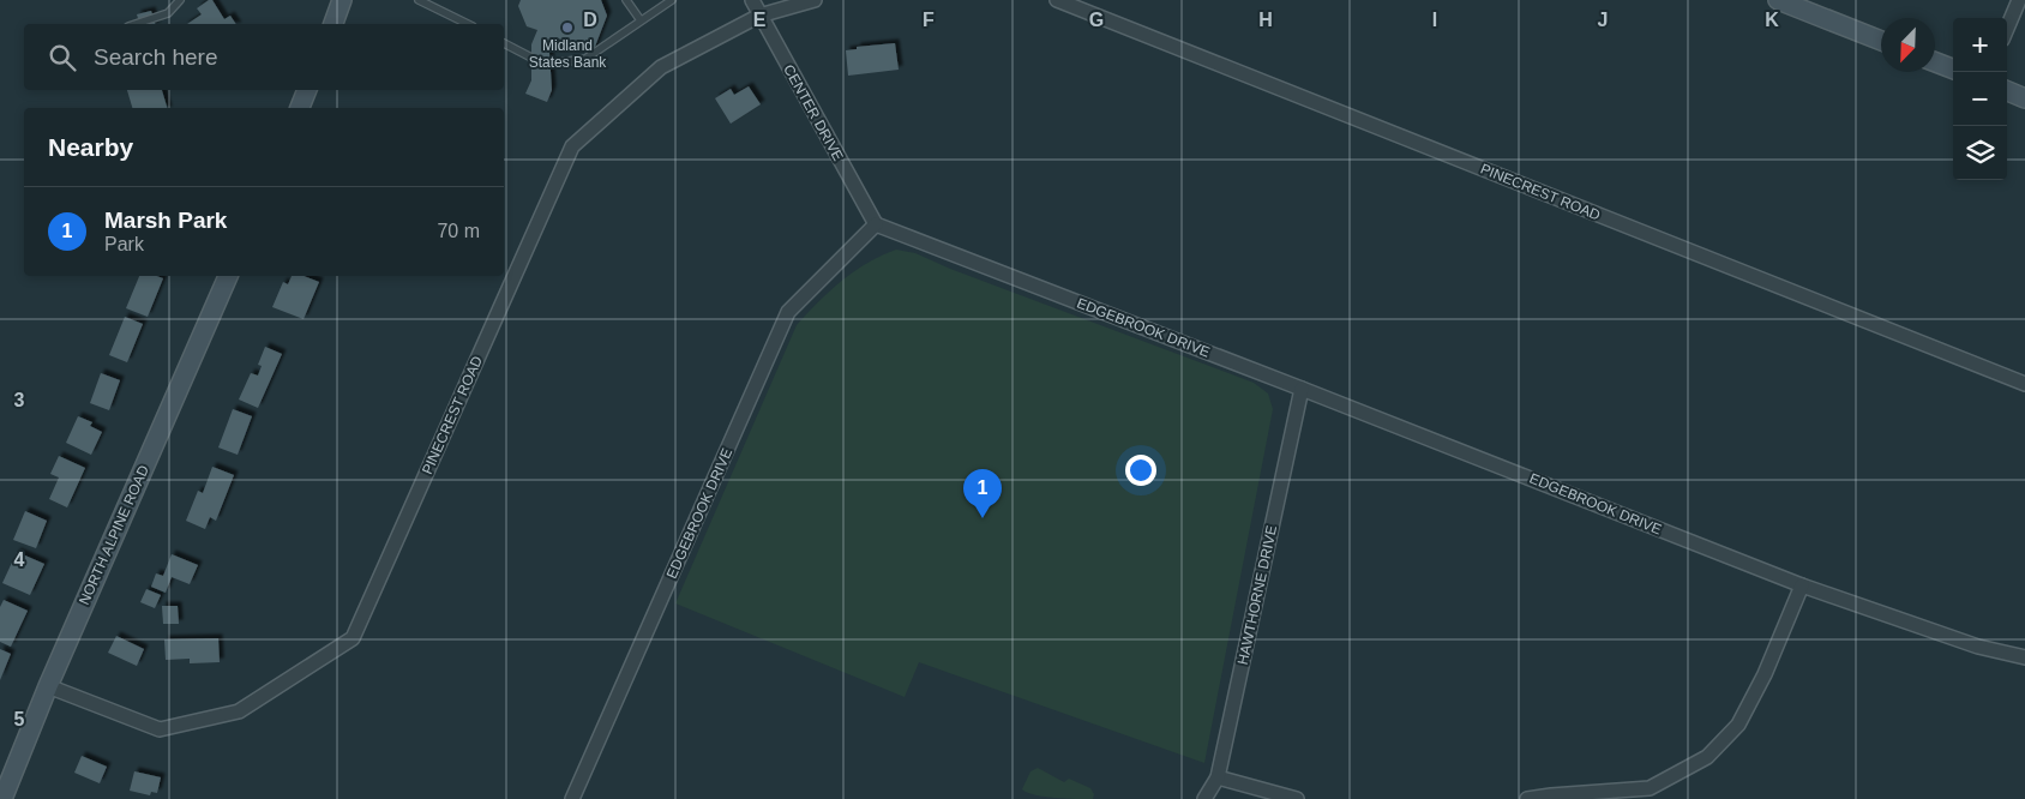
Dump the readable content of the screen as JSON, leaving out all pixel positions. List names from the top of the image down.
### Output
{
  "streets": {
    "main road": ["NORTH ALPINE ROAD"],
    "street": [
      "CENTER DRIVE",
      "PINECREST ROAD",
      "EDGEBROOK DRIVE",
      "HAWTHORNE DRIVE"
    ]
  },
  "crossings": [
    ["CENTER DRIVE", "PINECREST ROAD"],
    ["CENTER DRIVE", "EDGEBROOK DRIVE"],
    ["PINECREST ROAD", "NORTH ALPINE ROAD"],
    ["EDGEBROOK DRIVE", "HAWTHORNE DRIVE"]
  ],
  "places": ["Midland States Bank"],
  "north": "bottom left",
  "page": {
    "map_buttons": ["+", "−"],
    "search": "Search here",
    "heading": "Nearby",
    "list": [
      {
        "mark": "1",
        "name": "Marsh Park",
        "note": "Park",
        "value": "70 m"
      }
    ],
    "pins": "1"
  },
  "grid": {
    "columns": [
      "D",
      "E",
      "F",
      "G",
      "H",
      "I",
      "J",
      "K"
    ],
    "rows": ["3", "4", "5"]
  }
}
